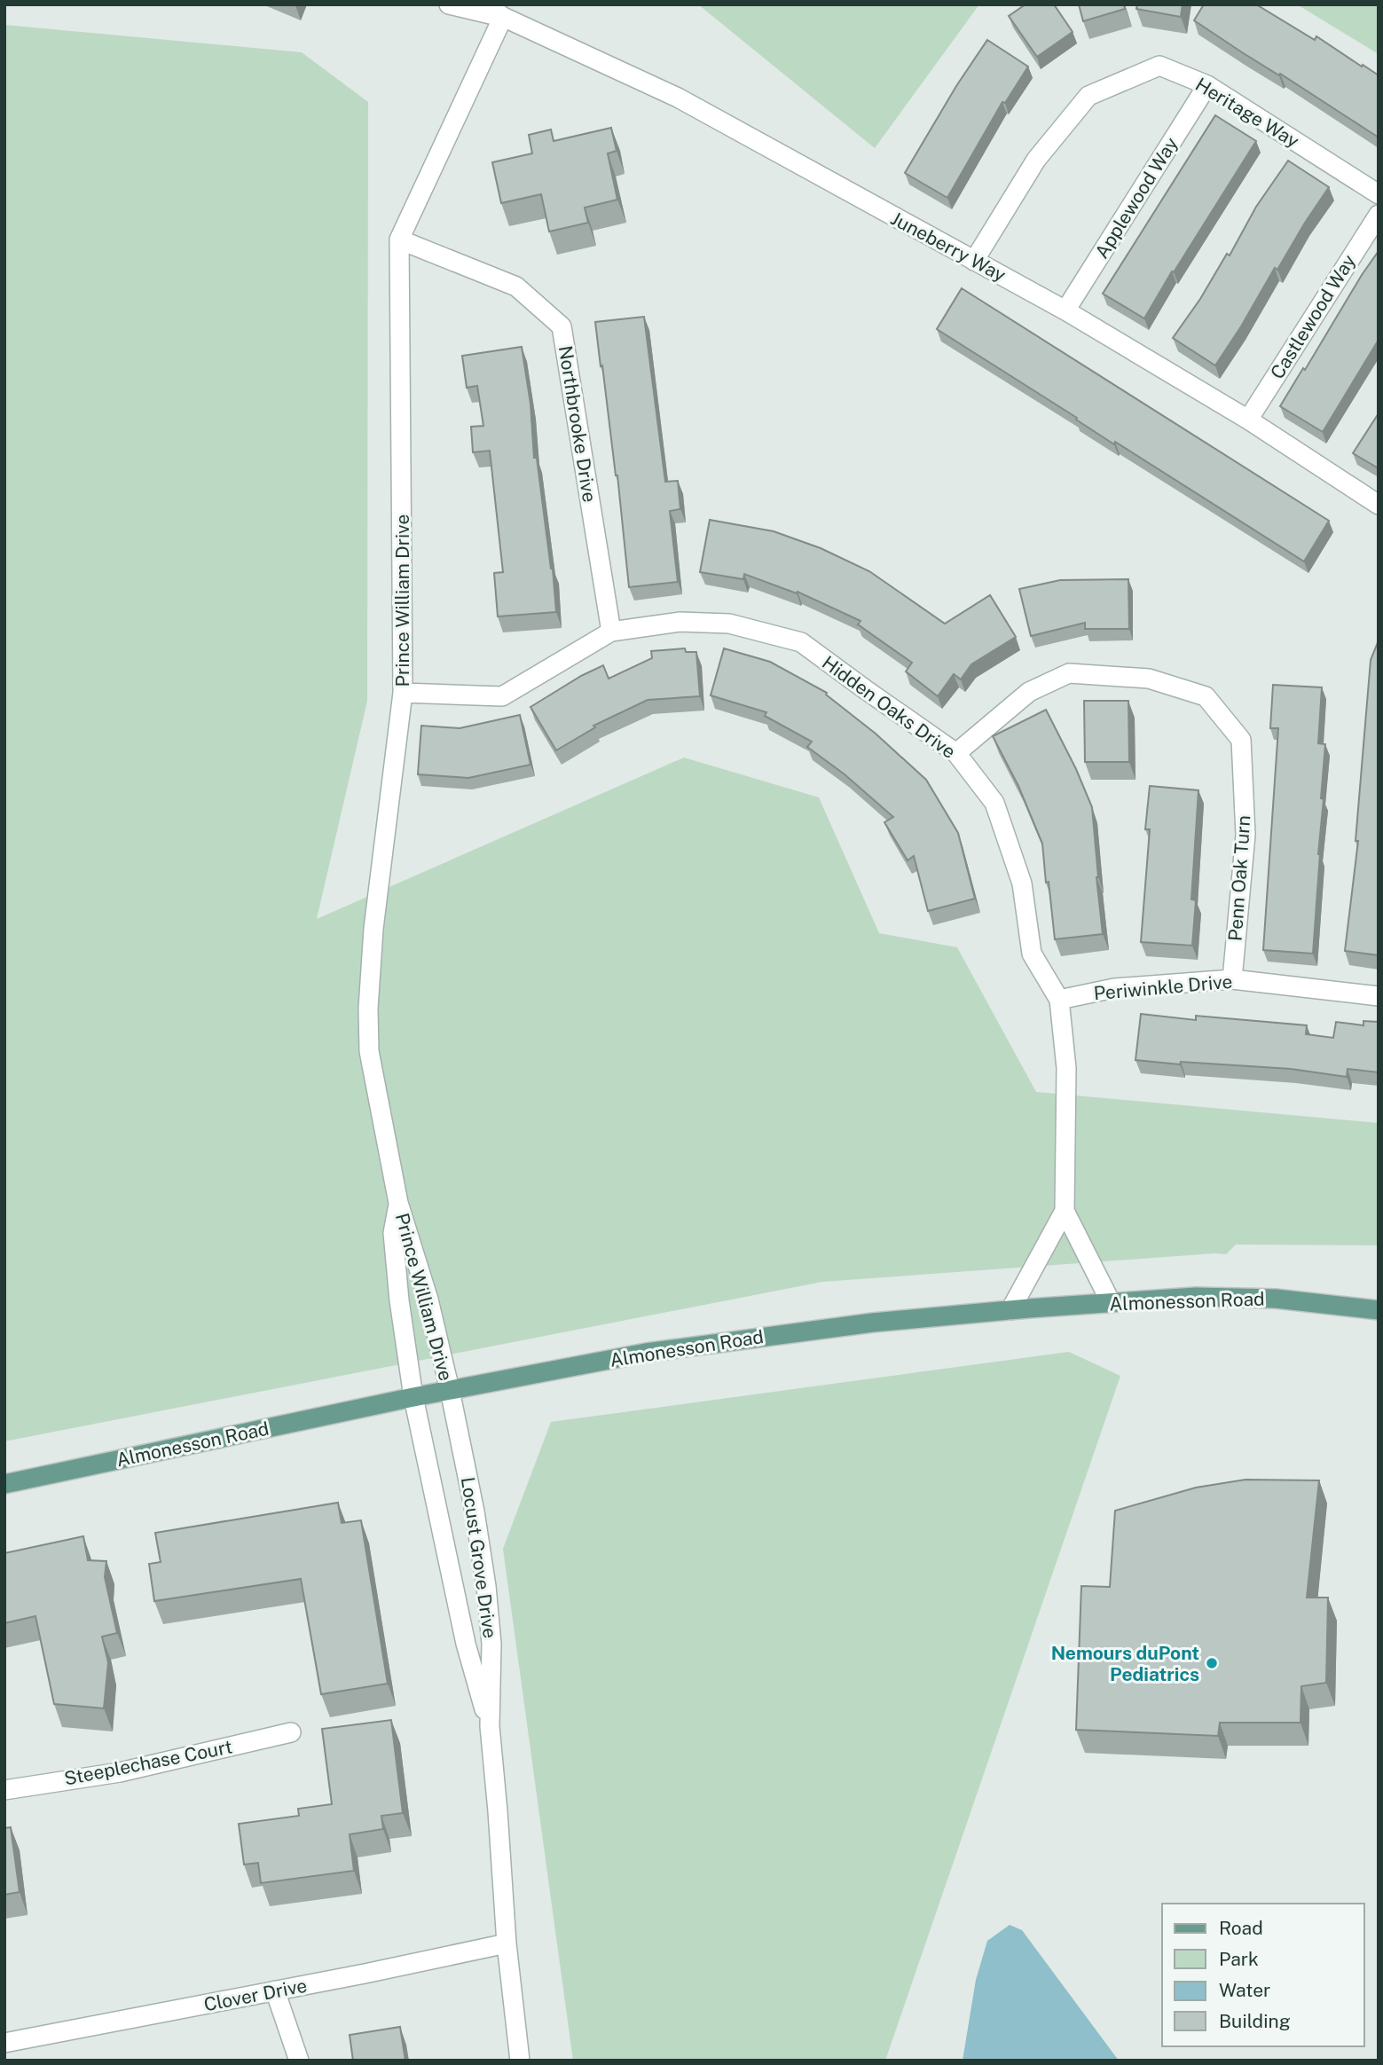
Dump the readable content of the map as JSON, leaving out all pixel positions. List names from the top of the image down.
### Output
{
  "streets": {
    "main road": ["Almonesson Road"],
    "street": [
      "Heritage Way",
      "Applewood Way",
      "Juneberry Way",
      "Castlewood Way",
      "Northbrooke Drive",
      "Prince William Drive",
      "Hidden Oaks Drive",
      "Penn Oak Turn",
      "Periwinkle Drive",
      "Locust Grove Drive",
      "Steeplechase Court",
      "Clover Drive"
    ]
  },
  "crossings": [
    ["Heritage Way", "Applewood Way"],
    ["Heritage Way", "Juneberry Way"],
    ["Applewood Way", "Juneberry Way"],
    ["Juneberry Way", "Castlewood Way"],
    ["Juneberry Way", "Prince William Drive"],
    ["Northbrooke Drive", "Prince William Drive"],
    ["Northbrooke Drive", "Hidden Oaks Drive"],
    ["Prince William Drive", "Hidden Oaks Drive"],
    ["Prince William Drive", "Almonesson Road"],
    ["Prince William Drive", "Locust Grove Drive"],
    ["Hidden Oaks Drive", "Penn Oak Turn"],
    ["Hidden Oaks Drive", "Periwinkle Drive"],
    ["Hidden Oaks Drive", "Almonesson Road"],
    ["Penn Oak Turn", "Periwinkle Drive"],
    ["Almonesson Road", "Locust Grove Drive"],
    ["Locust Grove Drive", "Clover Drive"]
  ],
  "places": ["Nemours duPont Pediatrics"],
  "legend": [
    "Road",
    "Park",
    "Water",
    "Building"
  ]
}
